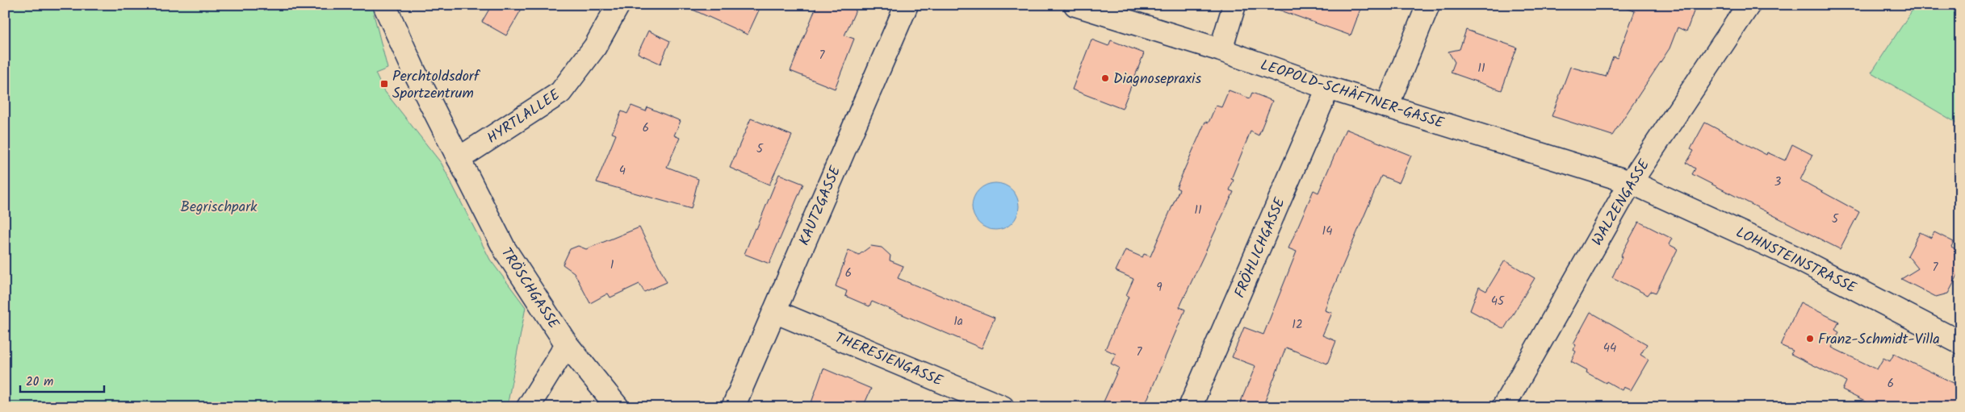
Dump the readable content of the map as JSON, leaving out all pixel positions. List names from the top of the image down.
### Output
{
  "streets": {
    "street": [
      "LEOPOLD-SCHÄFTNER-GASSE",
      "HYRTLALLEE",
      "WALZENGASSE",
      "KAUTZGASSE",
      "FRÖHLICHGASSE",
      "LOHNSTEINSTRASSE",
      "TRÖSCHGASSE",
      "THERESIENGASSE"
    ]
  },
  "crossings": [
    ["LEOPOLD-SCHÄFTNER-GASSE", "WALZENGASSE"],
    ["LEOPOLD-SCHÄFTNER-GASSE", "FRÖHLICHGASSE"],
    ["LEOPOLD-SCHÄFTNER-GASSE", "LOHNSTEINSTRASSE"],
    ["HYRTLALLEE", "TRÖSCHGASSE"],
    ["WALZENGASSE", "LOHNSTEINSTRASSE"],
    ["KAUTZGASSE", "THERESIENGASSE"]
  ],
  "parks": ["Begrischpark"],
  "places": {
    "other": ["Diagnosepraxis", "Franz-Schmidt-Villa"],
    "transit": ["Perchtoldsdorf Sportzentrum"]
  },
  "house_numbers": [
    "7",
    "11",
    "6",
    "5",
    "4",
    "3",
    "11",
    "5",
    "14",
    "1",
    "7",
    "6",
    "9",
    "45",
    "1a",
    "12",
    "44",
    "7",
    "6"
  ],
  "scale_bar": "20 m"
}
